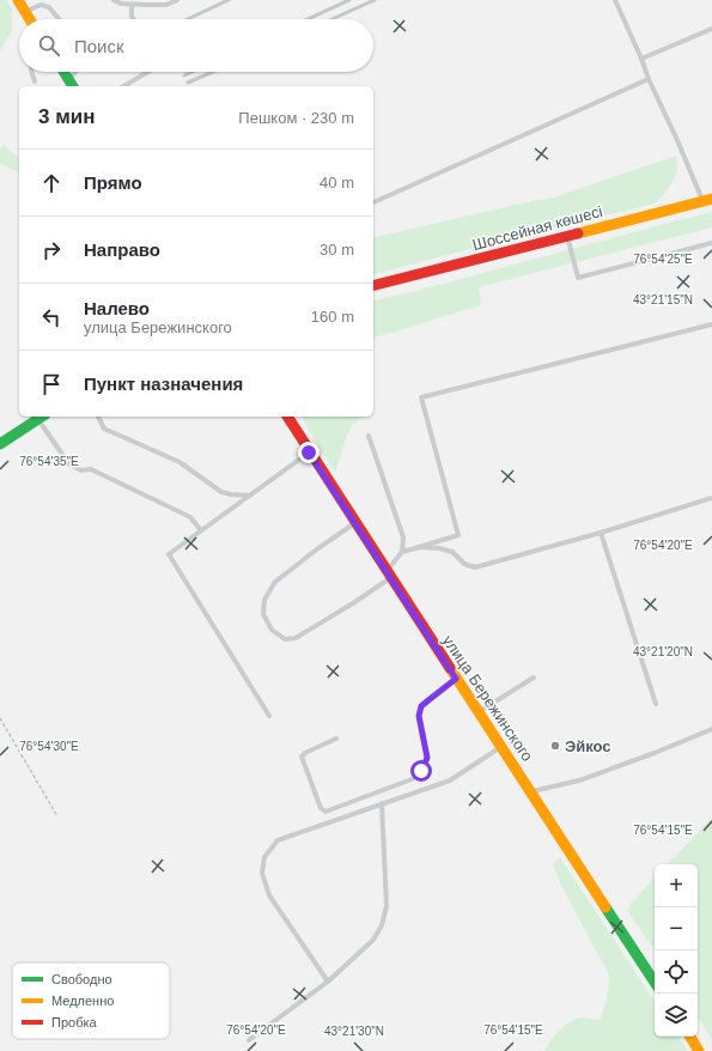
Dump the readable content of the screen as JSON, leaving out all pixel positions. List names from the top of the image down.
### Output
{
  "streets": {
    "main road": ["Шоссейная көшесі", "улица Бережинского"]
  },
  "places": ["Эйкос"],
  "legend": ["Свободно", "Медленно", "Пробка"],
  "page": {
    "search": "Поиск",
    "heading": ["3 мин", "Пешком · 230 m"],
    "list": [
      ["Прямо", "40 m"],
      ["Направо", "30 m"],
      ["Налево", "улица Бережинского", "160 m"],
      "Пункт назначения"
    ],
    "map_buttons": ["+", "−"]
  },
  "coordinates": [
    "76°54'25\"E",
    "43°21'15\"N",
    "76°54'35\"E",
    "76°54'20\"E",
    "43°21'20\"N",
    "76°54'30\"E",
    "76°54'15\"E",
    "43°21'30\"N"
  ]
}
